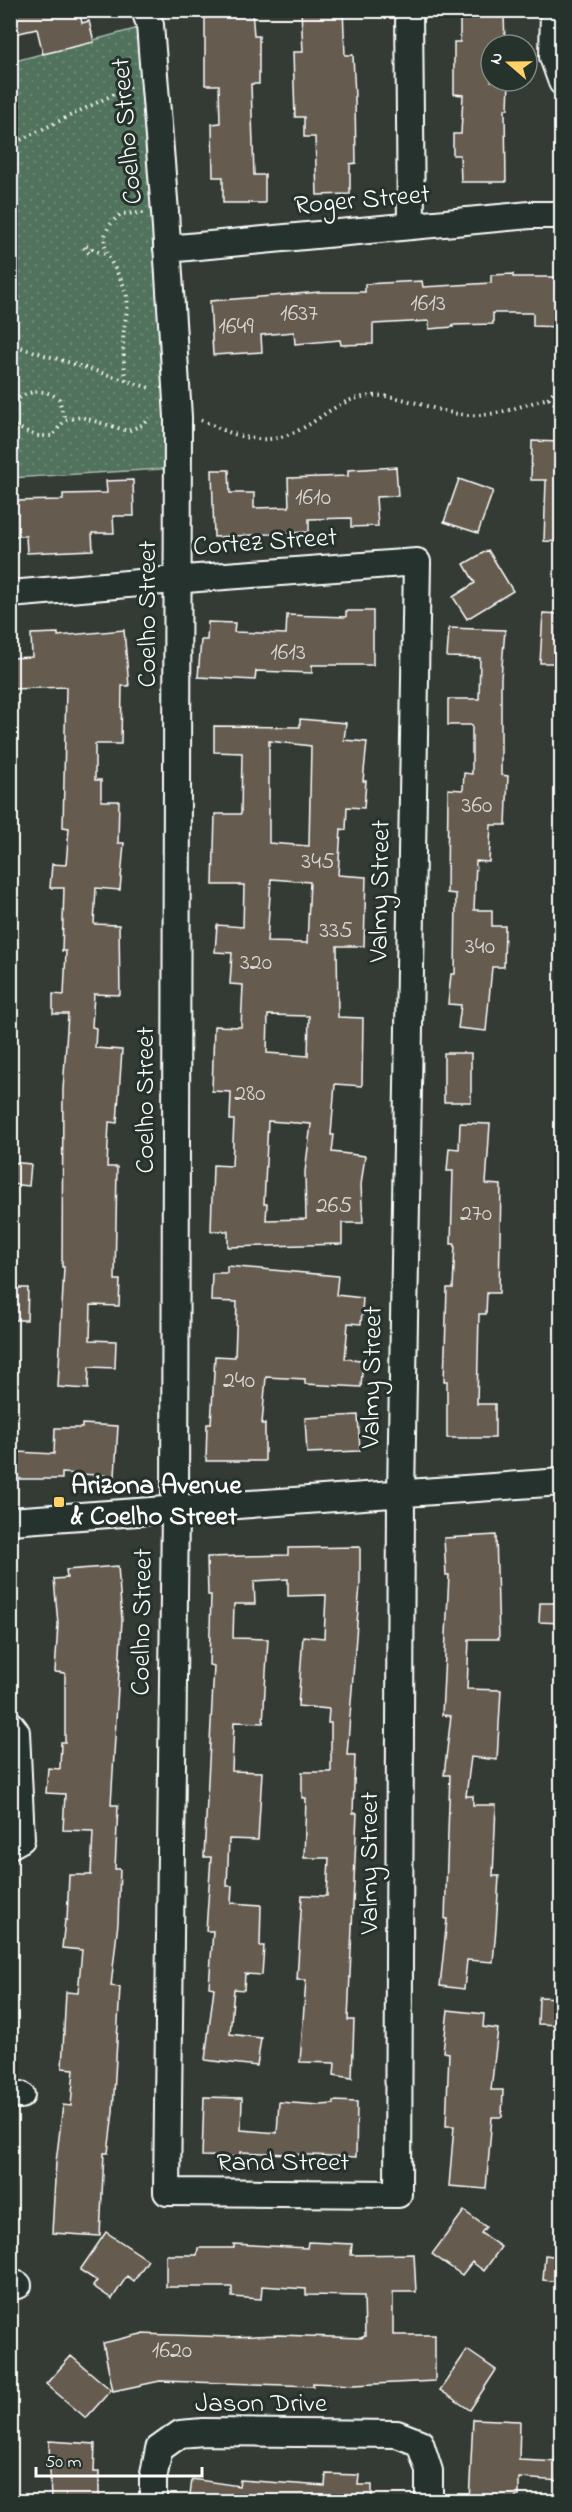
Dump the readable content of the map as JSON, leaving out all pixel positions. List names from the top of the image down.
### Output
{
  "streets": {
    "street": [
      "Coelho Street",
      "Roger Street",
      "Cortez Street",
      "Valmy Street",
      "Rand Street",
      "Jason Drive"
    ]
  },
  "crossings": [
    ["Coelho Street", "Roger Street"],
    ["Coelho Street", "Cortez Street"],
    ["Coelho Street", "Rand Street"],
    ["Cortez Street", "Valmy Street"],
    ["Valmy Street", "Rand Street"]
  ],
  "places": {
    "transit": ["Arizona Avenue & Coelho Street"]
  },
  "house_numbers": [
    "1613",
    "1637",
    "1649",
    "1610",
    "1613",
    "360",
    "345",
    "335",
    "340",
    "320",
    "280",
    "265",
    "270",
    "240",
    "1620"
  ],
  "scale_bar": "50 m",
  "north": "left"
}
